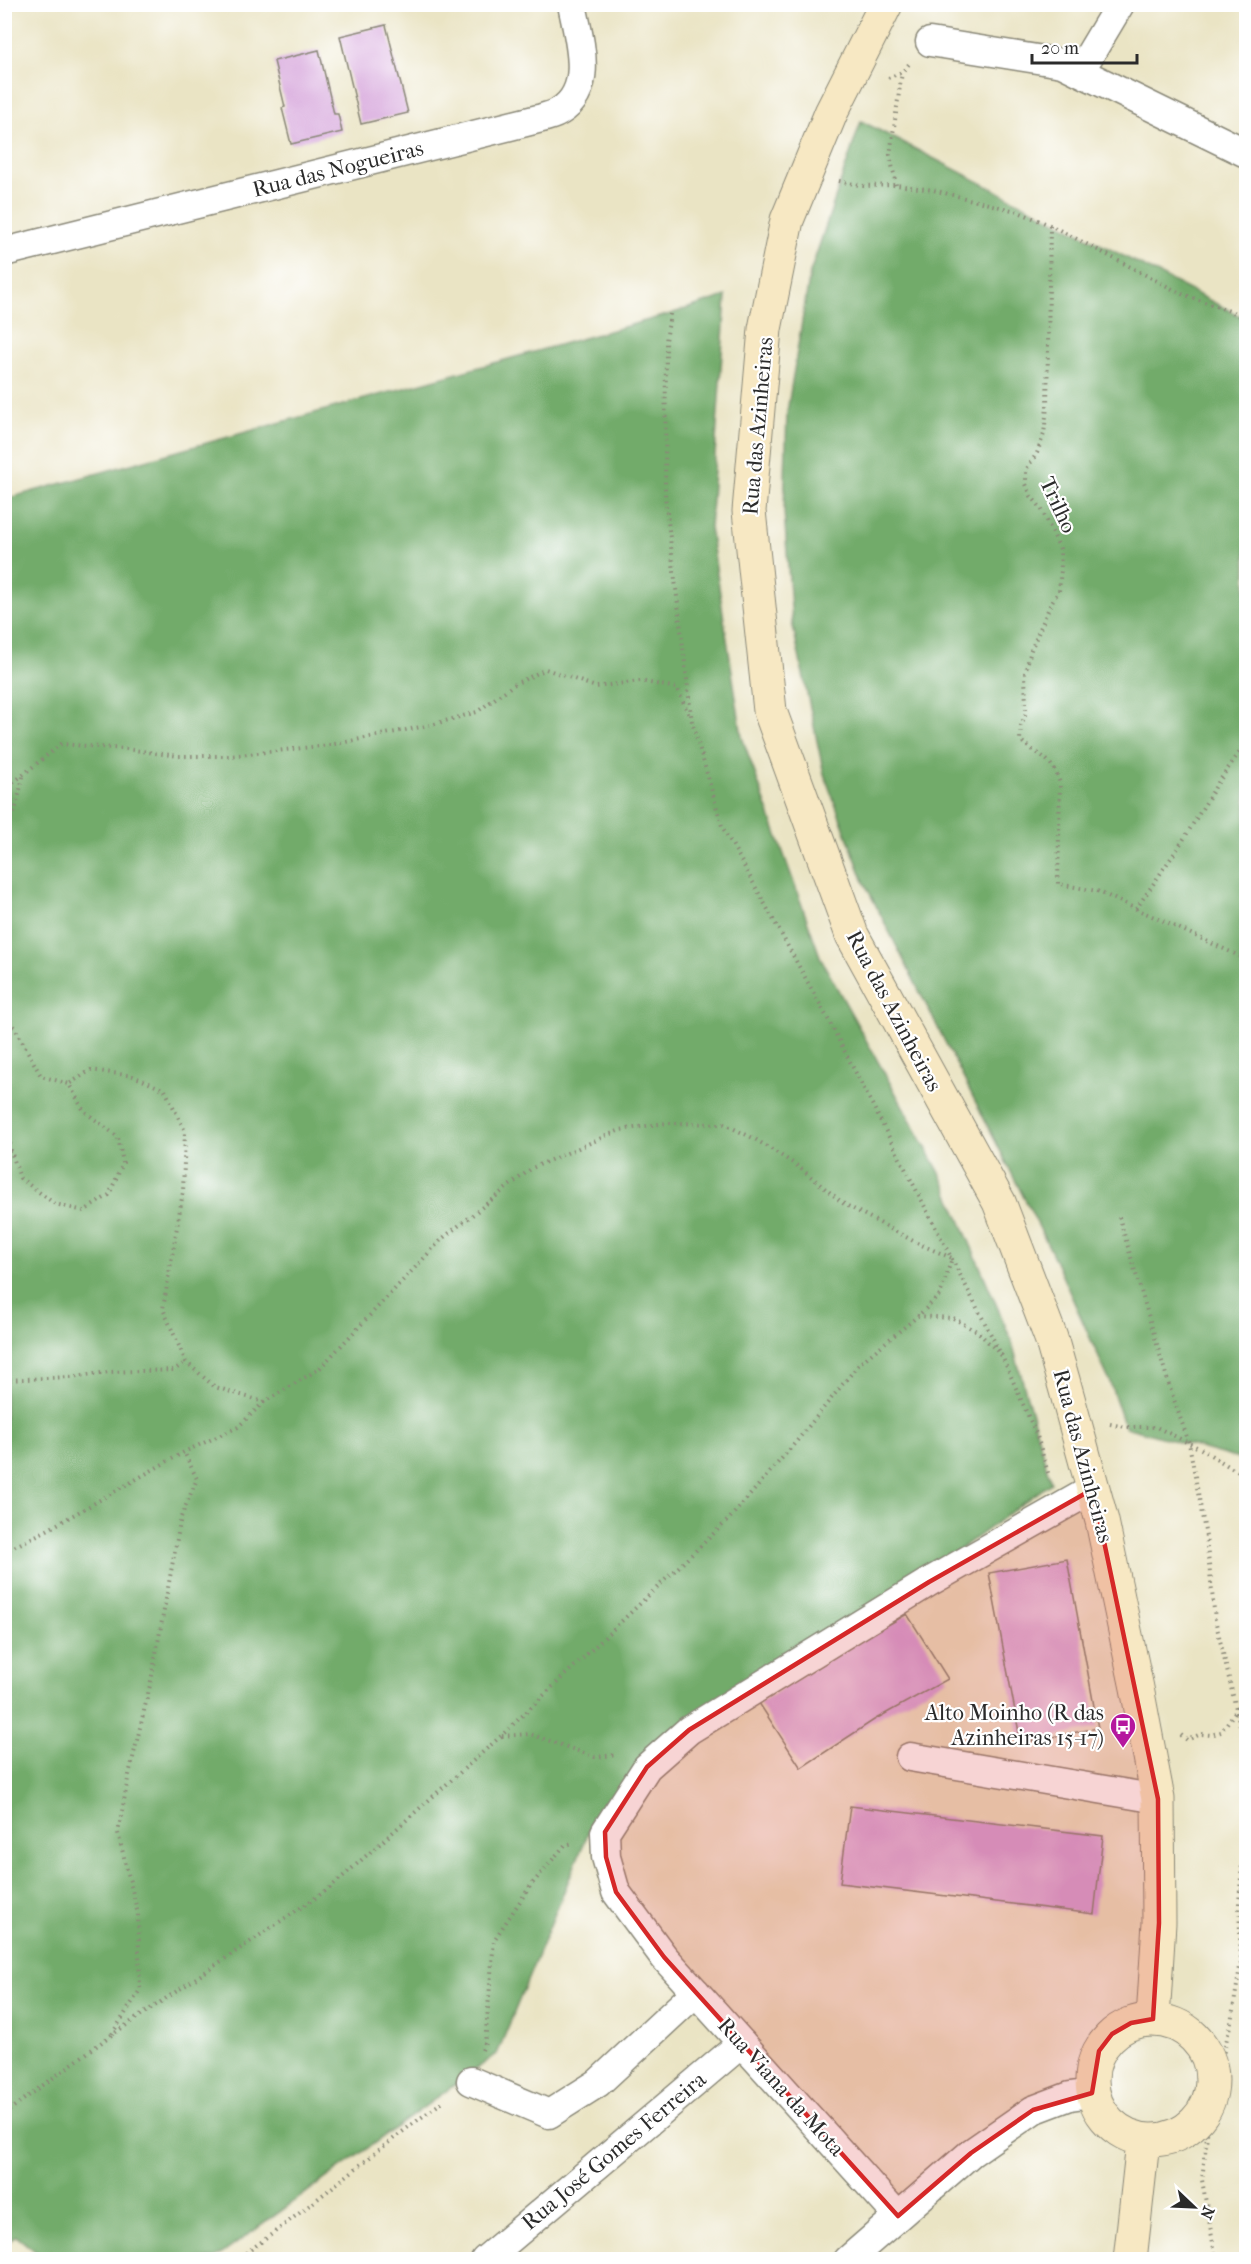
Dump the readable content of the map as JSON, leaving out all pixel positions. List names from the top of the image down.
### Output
{
  "streets": {
    "street": [
      "Rua das Nogueiras",
      "Rua das Azinheiras",
      "Rua Viana da Mota",
      "Rua José Gomes Ferreira"
    ],
    "path": ["Trilho"]
  },
  "crossings": [
    ["Rua Viana da Mota", "Rua José Gomes Ferreira"]
  ],
  "places": {
    "bus stop": ["Alto Moinho (R das Azinheiras 15-17)"]
  },
  "scale_bar": "20 m",
  "north": "bottom right"
}
